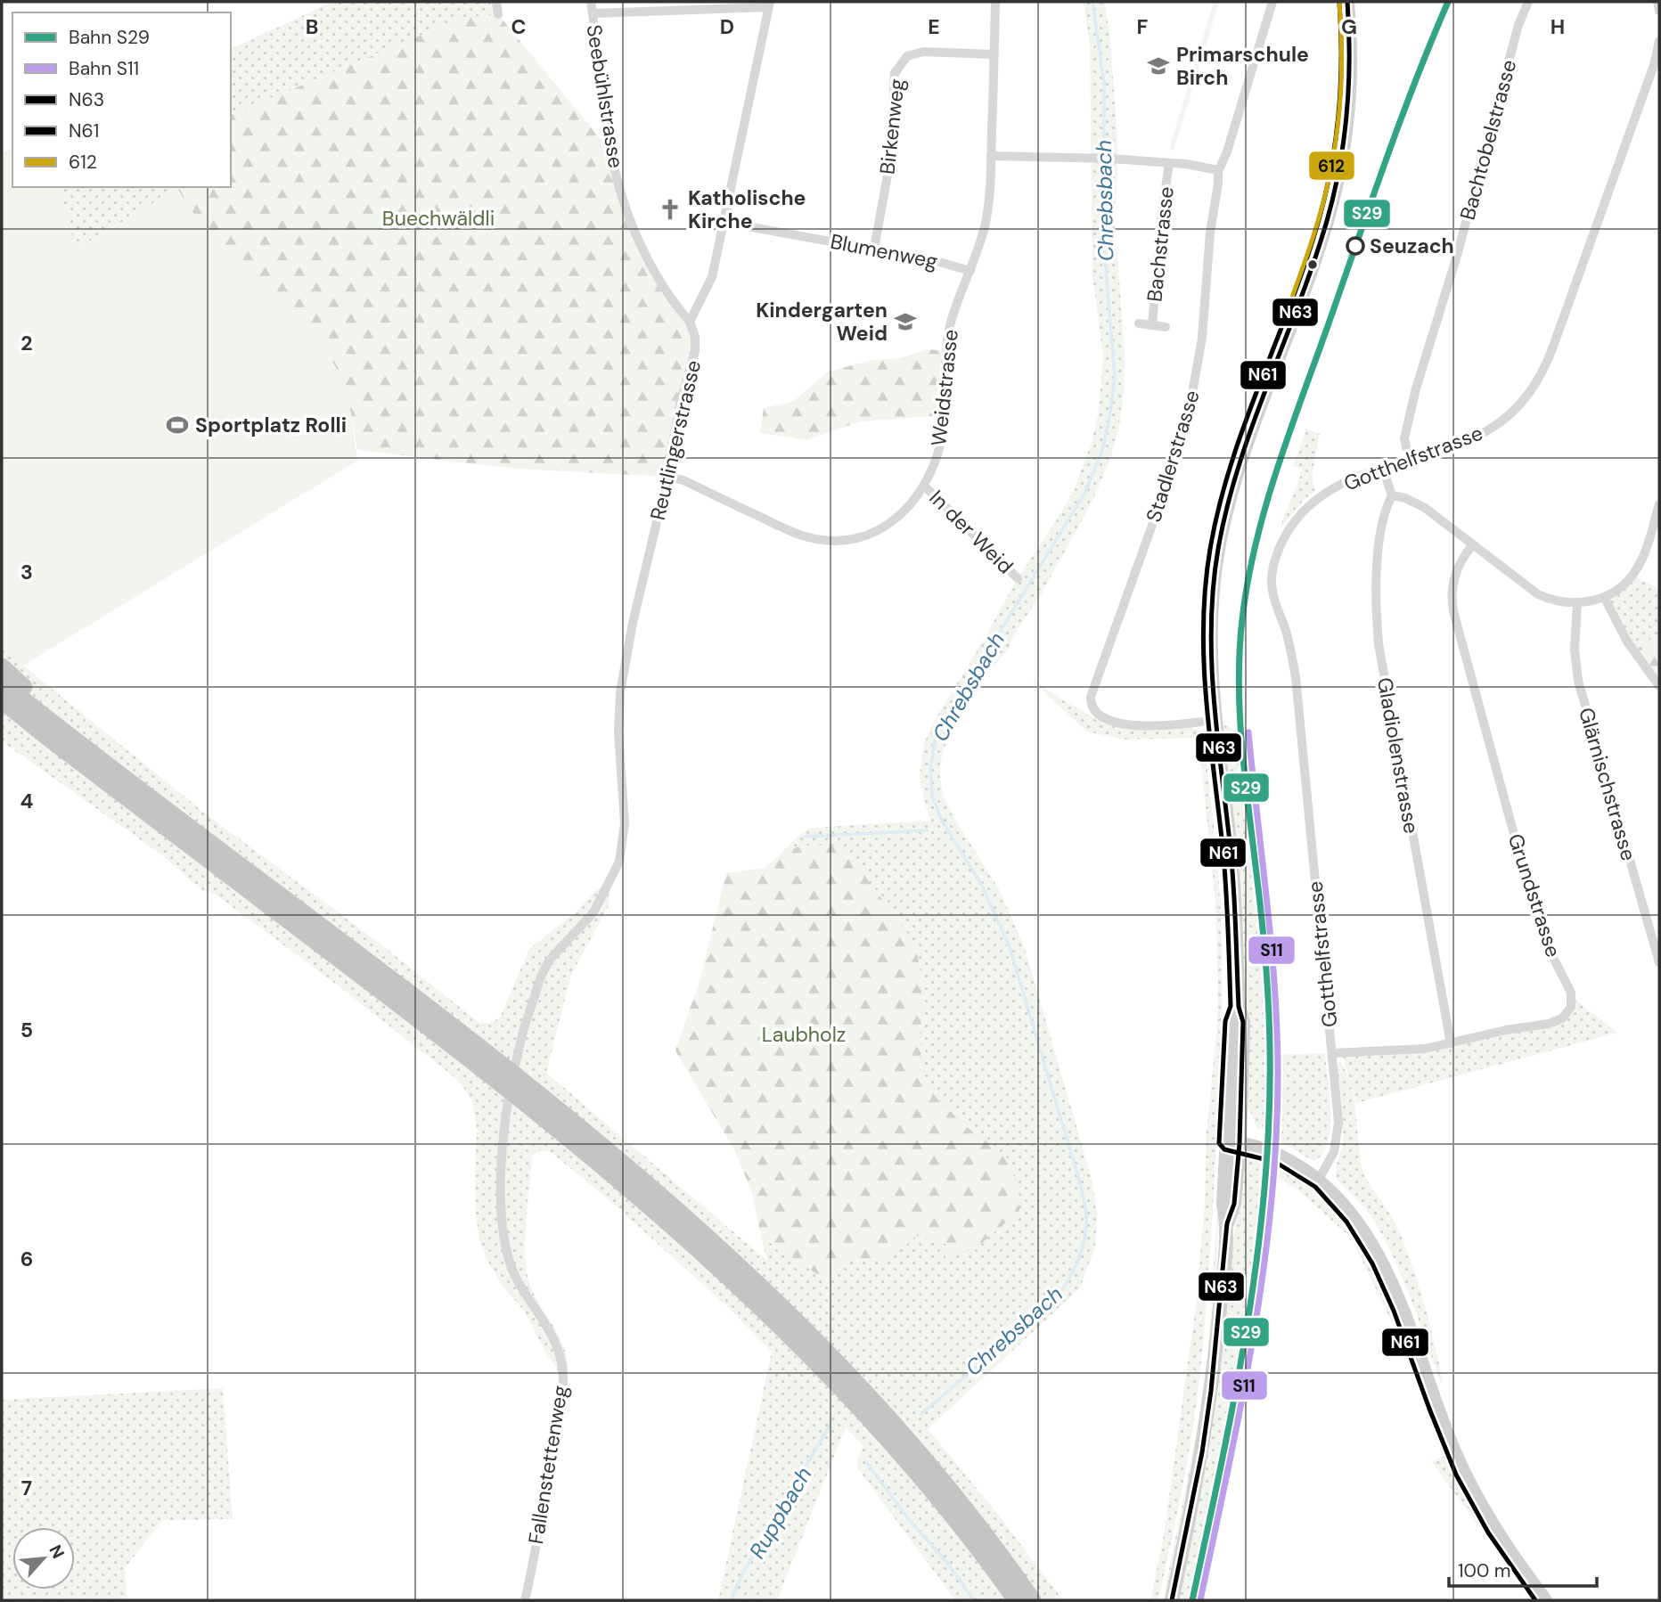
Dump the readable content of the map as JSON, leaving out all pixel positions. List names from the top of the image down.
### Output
{
  "streets": {
    "street": [
      "Seebühlstrasse",
      "Birkenweg",
      "Bachtobelstrasse",
      "Bachstrasse",
      "Blumenweg",
      "Weidstrasse",
      "Reutlingerstrasse",
      "Stadlerstrasse",
      "Gotthelfstrasse",
      "In der Weid",
      "Gladiolenstrasse",
      "Glärnischstrasse",
      "Grundstrasse",
      "Fallenstettenweg"
    ]
  },
  "crossings": [
    ["Seebühlstrasse", "Reutlingerstrasse"],
    ["Birkenweg", "Blumenweg"],
    ["Birkenweg", "Weidstrasse"],
    ["Bachtobelstrasse", "Gotthelfstrasse"],
    ["Blumenweg", "Weidstrasse"],
    ["Weidstrasse", "Reutlingerstrasse"],
    ["Weidstrasse", "In der Weid"],
    ["Reutlingerstrasse", "Fallenstettenweg"],
    ["Gotthelfstrasse", "Grundstrasse"],
    ["Gladiolenstrasse", "Grundstrasse"]
  ],
  "water": ["Chrebsbach", "Ruppbach"],
  "parks": ["Buechwäldli", "Laubholz"],
  "places": {
    "school or university": ["Primarschule Birch", "Kindergarten Weid"],
    "church": ["Katholische Kirche"],
    "other": ["Seuzach"],
    "sports": ["Sportplatz Rolli"]
  },
  "lines": [
    "rail line S29",
    "transit line N63",
    "transit line N61",
    "transit line 612",
    "rail line S11"
  ],
  "legend": [
    "Bahn S29",
    "Bahn S11",
    "N63",
    "N61",
    "612"
  ],
  "scale_bar": "100 m",
  "north": "top right",
  "grid": {
    "columns": [
      "B",
      "C",
      "D",
      "E",
      "F",
      "G",
      "H"
    ],
    "rows": [
      "2",
      "3",
      "4",
      "5",
      "6",
      "7"
    ]
  }
}
